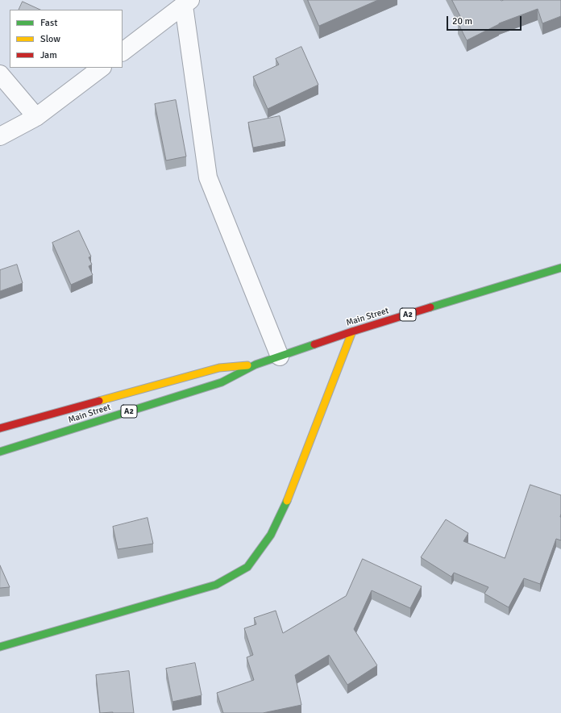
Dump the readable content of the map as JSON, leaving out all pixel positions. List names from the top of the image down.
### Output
{
  "streets": {
    "main road": ["A2", "Main Street"]
  },
  "legend": ["Fast", "Slow", "Jam"],
  "scale_bar": "20 m"
}
